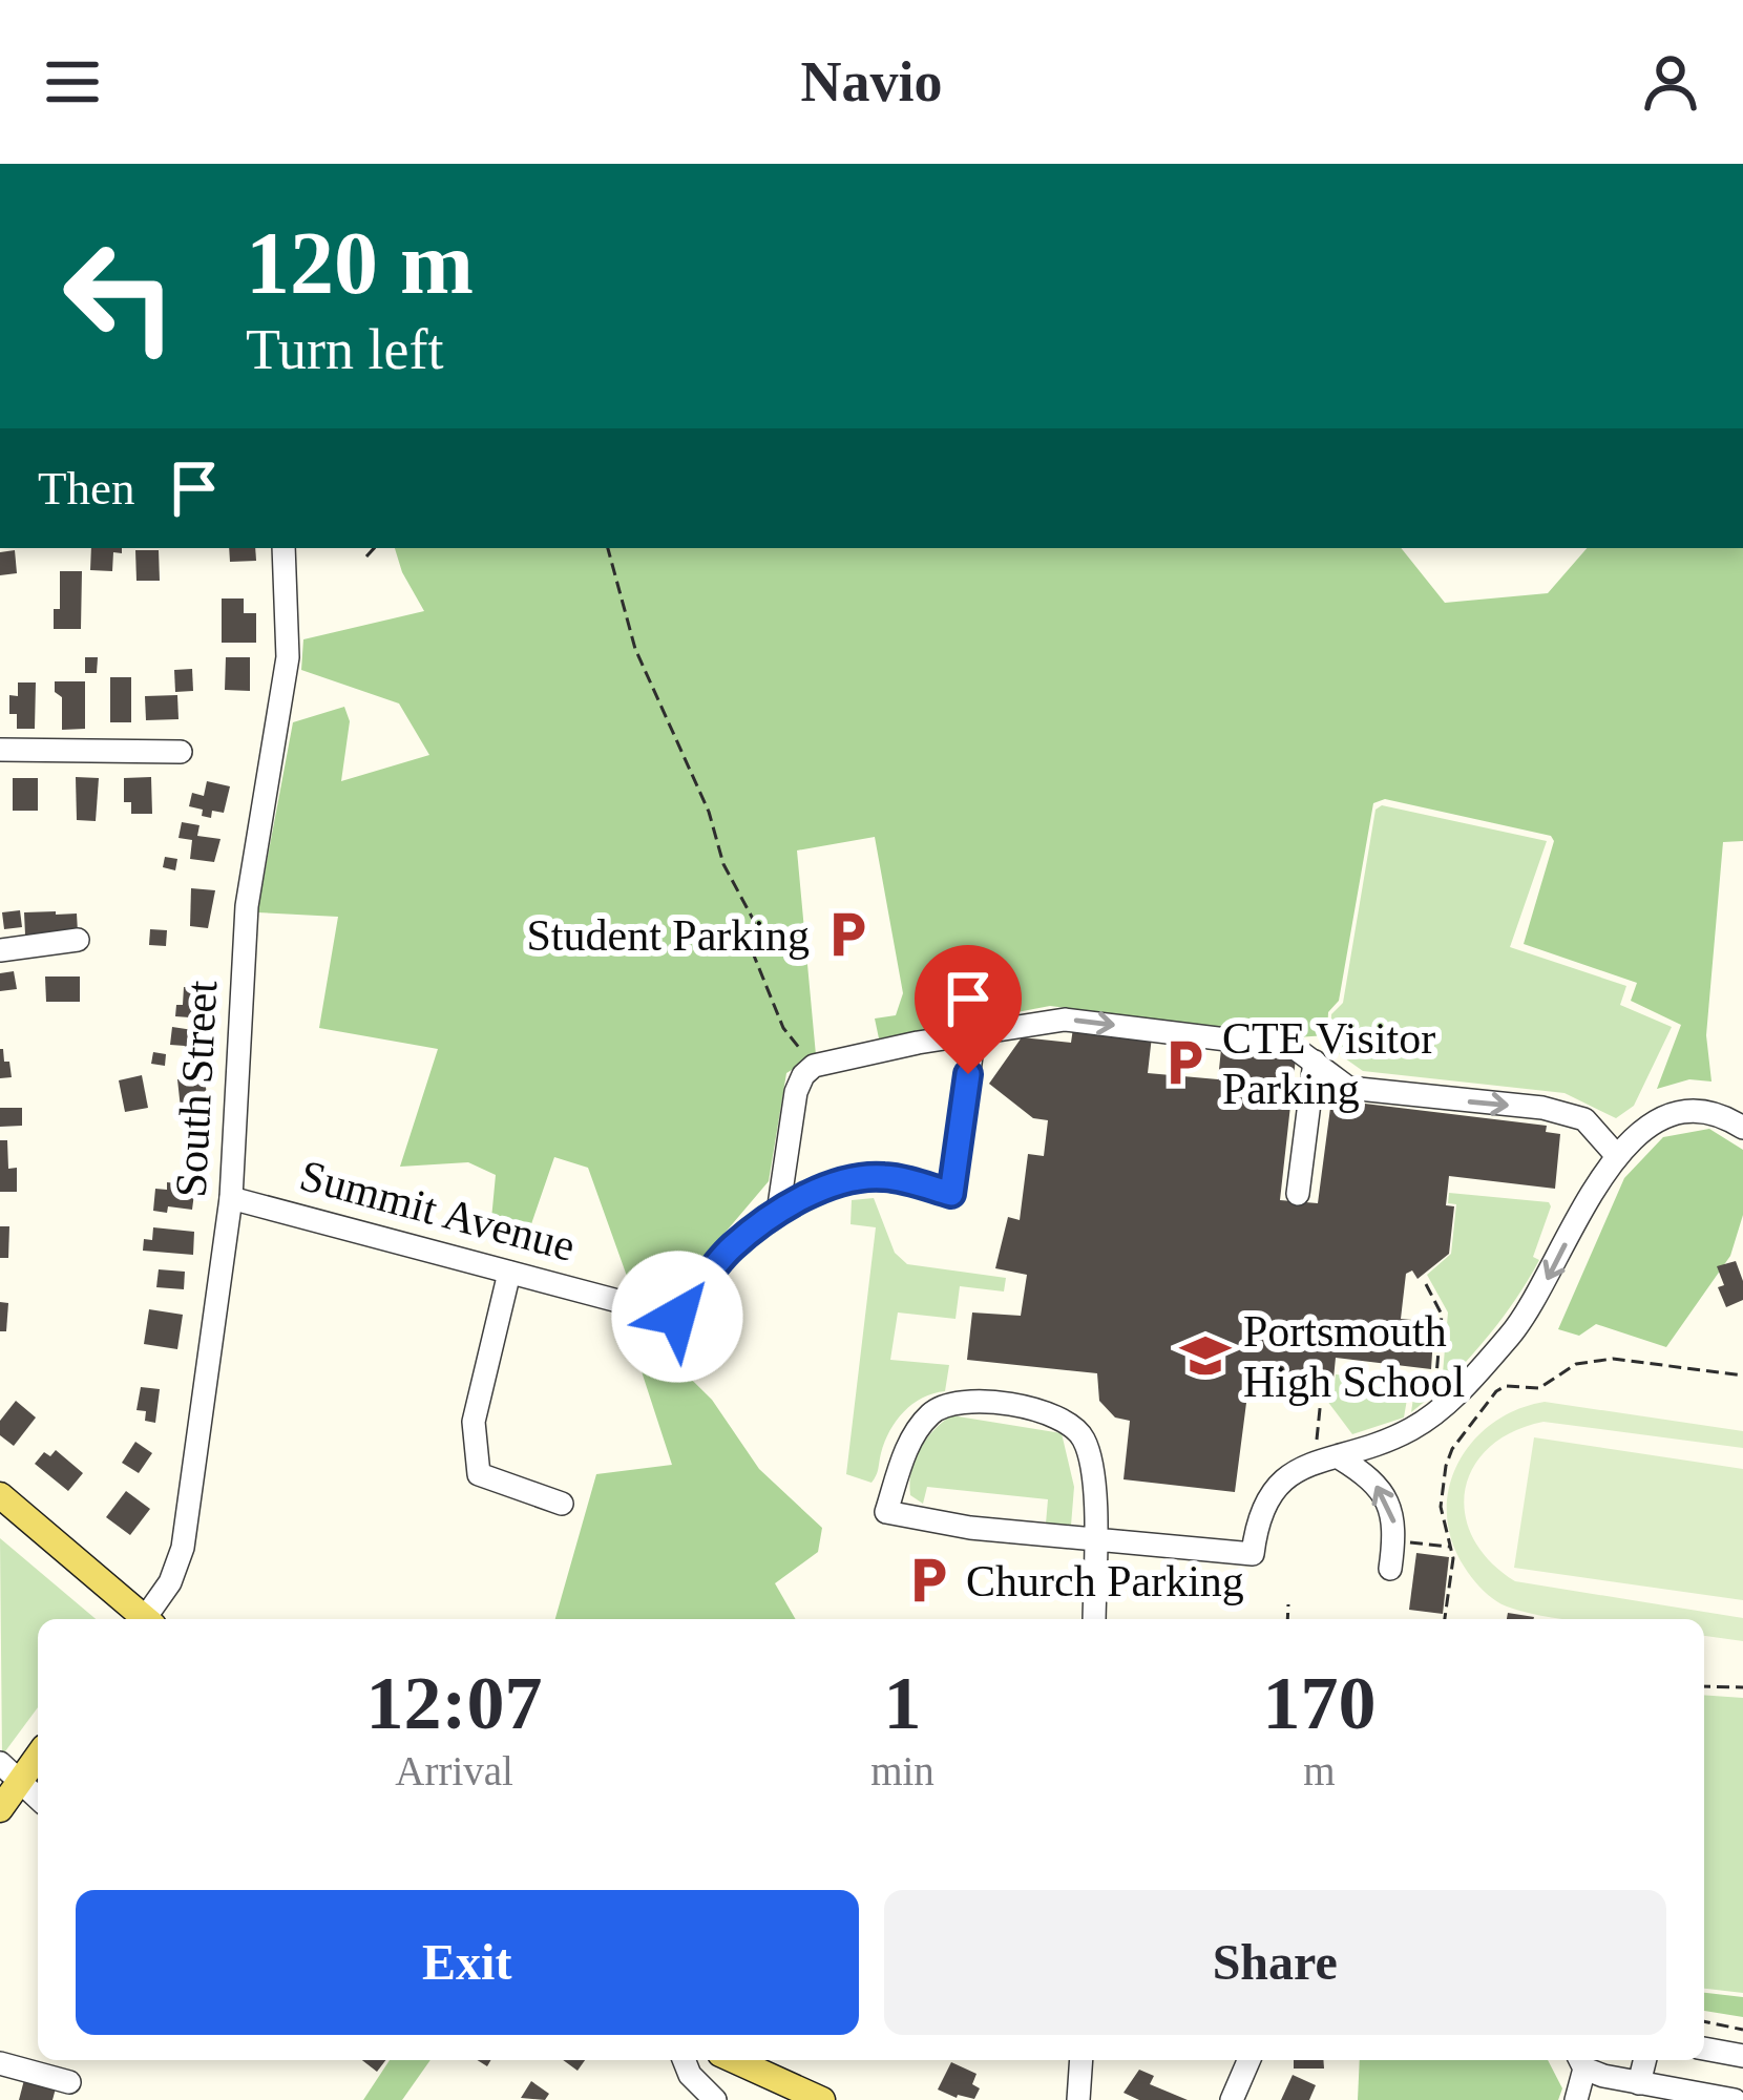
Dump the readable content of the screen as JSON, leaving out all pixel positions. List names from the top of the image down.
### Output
{
  "streets": {
    "street": ["South Street", "Summit Avenue"]
  },
  "crossings": [
    ["South Street", "Summit Avenue"]
  ],
  "places": {
    "parking": ["Student Parking", "CTE Visitor Parking", "Church Parking"],
    "school or university": ["Portsmouth High School"]
  },
  "page": {
    "header": "Navio",
    "turn": ["120 m", "Turn left"],
    "then": "Then",
    "eta": [
      "12:07",
      "Arrival",
      "1",
      "min",
      "170",
      "m"
    ],
    "buttons": ["Exit", "Share"]
  }
}
